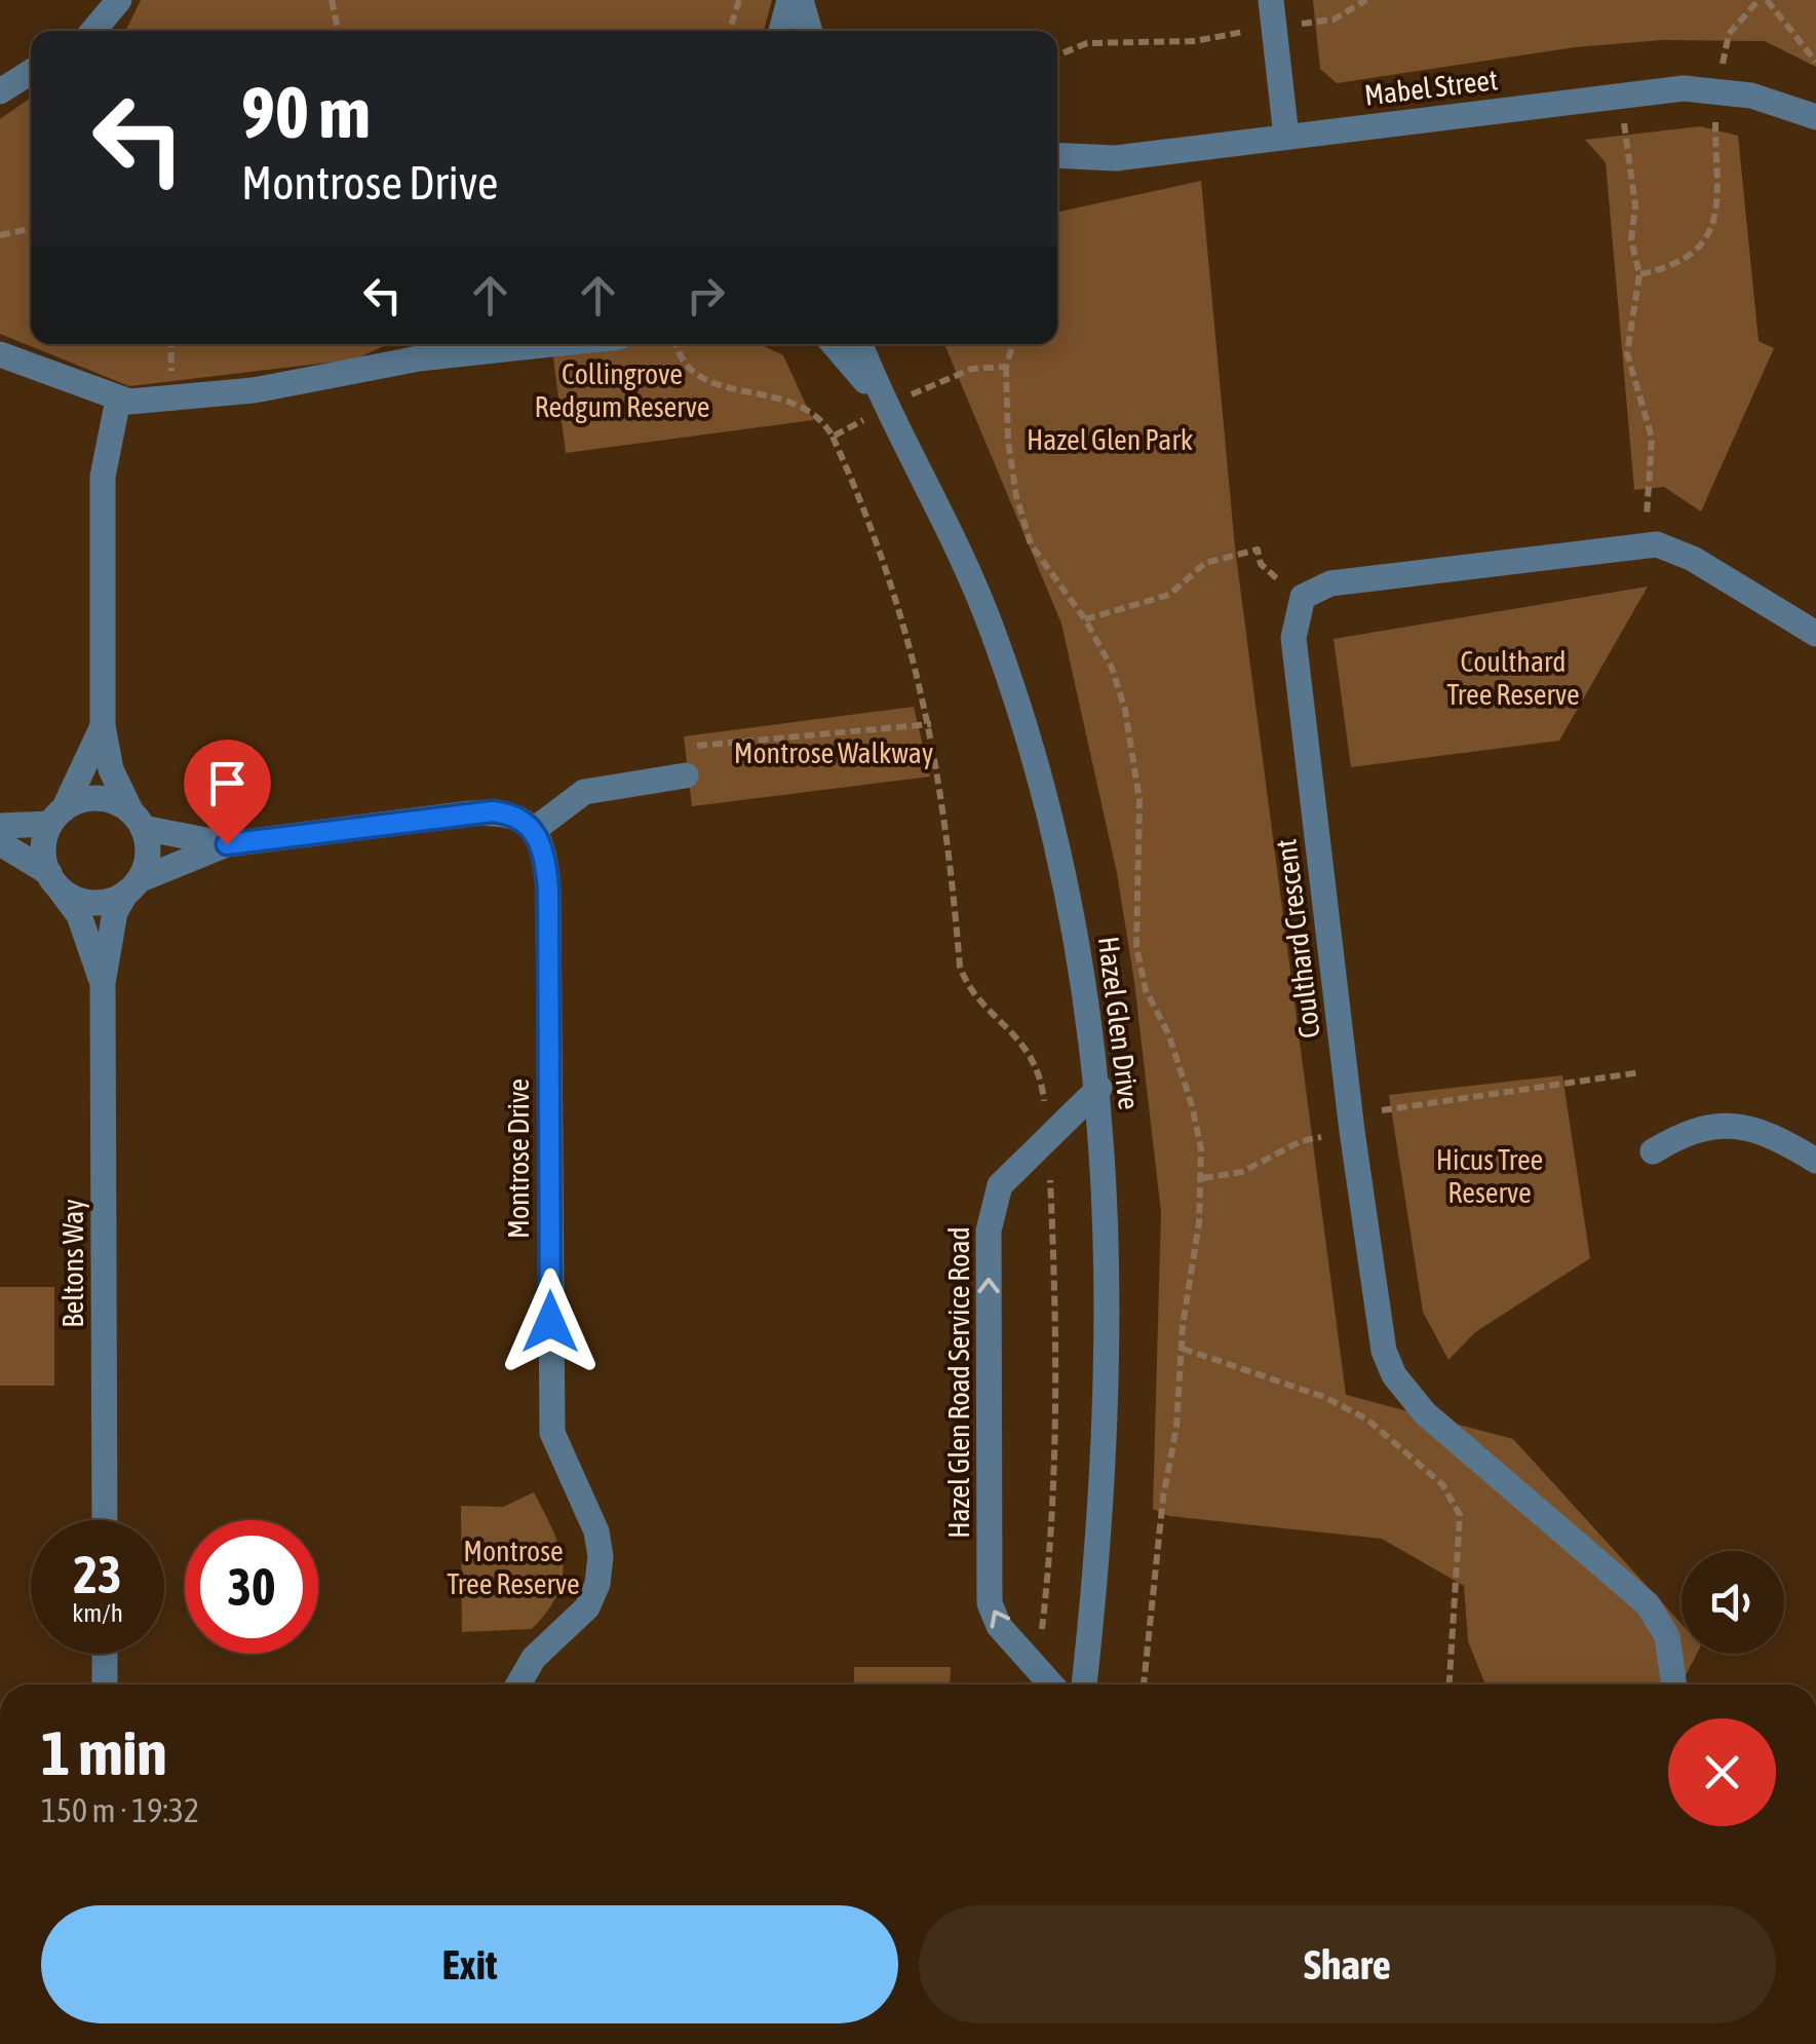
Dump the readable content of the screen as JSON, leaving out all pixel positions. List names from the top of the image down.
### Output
{
  "streets": {
    "street": [
      "Mabel Street",
      "Coulthard Crescent",
      "Hazel Glen Drive",
      "Montrose Drive",
      "Beltons Way",
      "Hazel Glen Road Service Road"
    ]
  },
  "crossings": [
    ["Hazel Glen Drive", "Hazel Glen Road Service Road"]
  ],
  "one_way": ["Hazel Glen Road Service Road"],
  "parks": [
    "Collingrove Redgum Reserve",
    "Hazel Glen Park",
    "Coulthard Tree Reserve",
    "Montrose Walkway",
    "Hicus Tree Reserve",
    "Montrose Tree Reserve"
  ],
  "page": {
    "turn": ["90 m", "Montrose Drive"],
    "speed": "23 km/h",
    "limit": "30",
    "heading": ["1 min", "150 m · 19:32"],
    "buttons": ["Exit", "Share"]
  }
}
